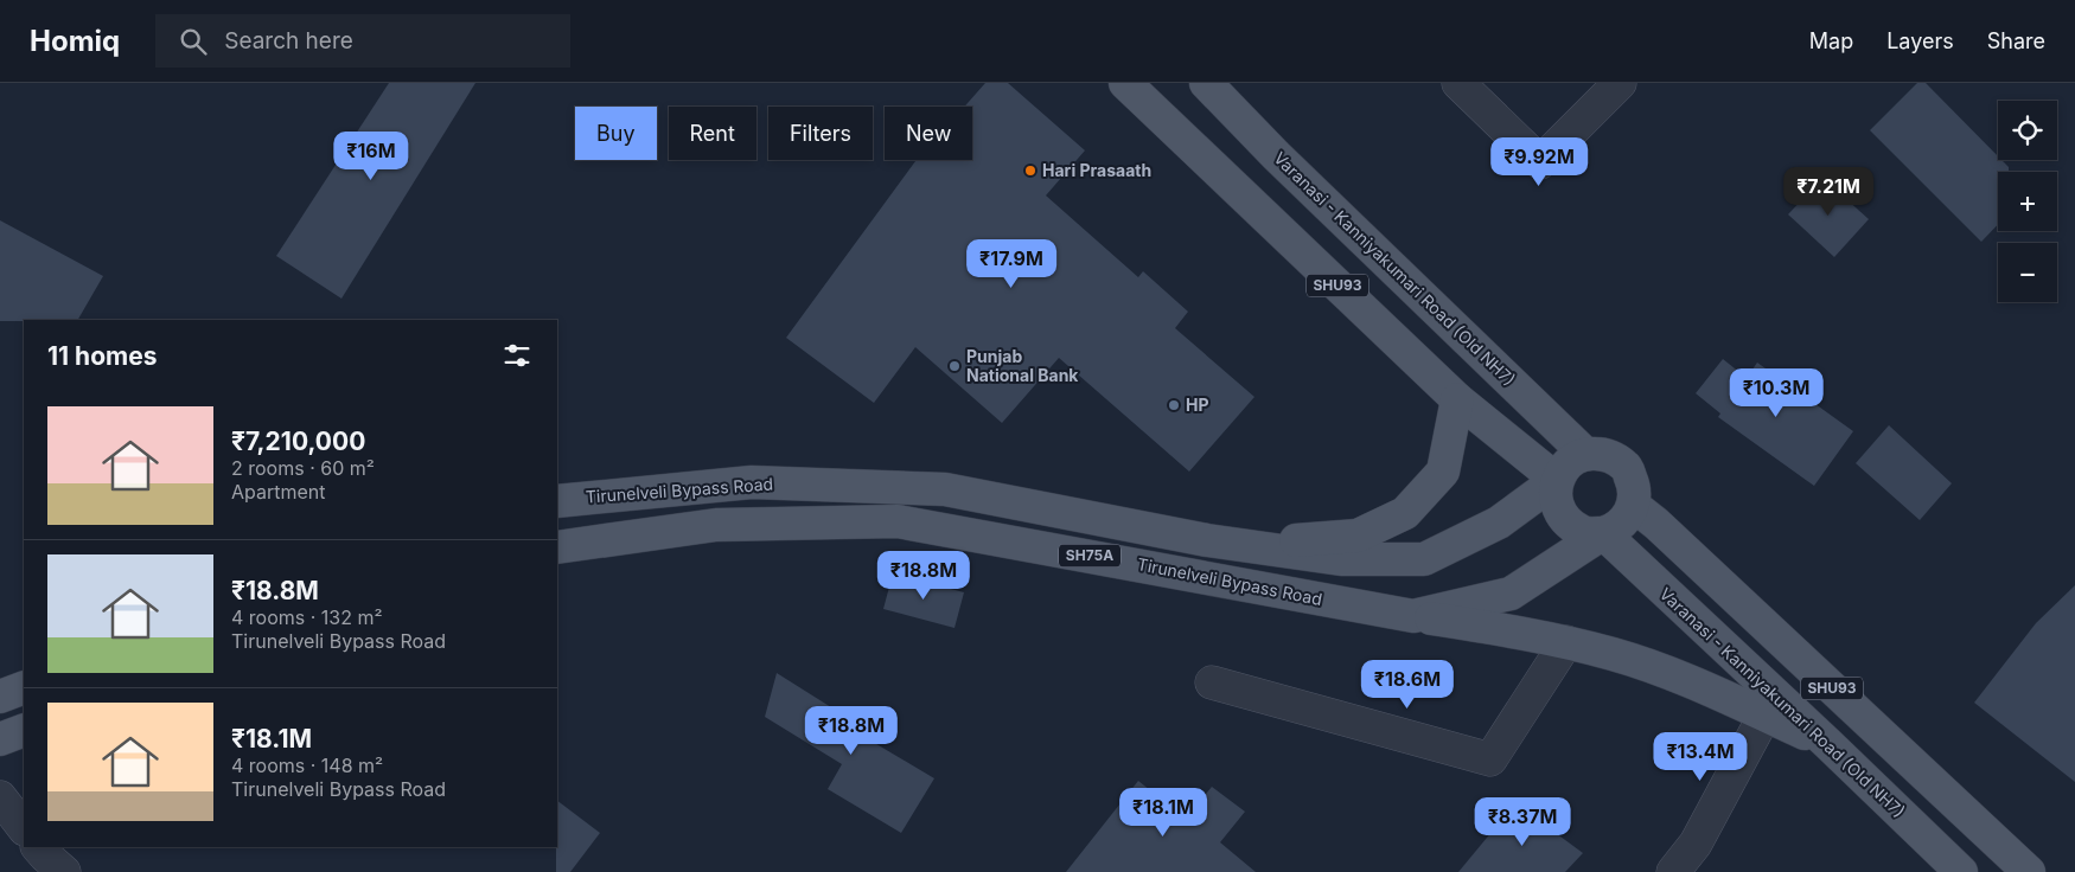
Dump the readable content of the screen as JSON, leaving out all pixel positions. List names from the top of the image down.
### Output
{
  "streets": {
    "main road": [
      "Varanasi - Kanniyakumari Road (Old NH7)",
      "SHU93",
      "Tirunelveli Bypass Road",
      "SH75A"
    ]
  },
  "crossings": [
    ["Varanasi - Kanniyakumari Road (Old NH7)", "SHU93"],
    ["Varanasi - Kanniyakumari Road (Old NH7)", "Tirunelveli Bypass Road"],
    ["SHU93", "Tirunelveli Bypass Road"]
  ],
  "places": ["Hari Prasaath", "Punjab National Bank", "HP"],
  "page": {
    "header": "Homiq",
    "search": "Search here",
    "nav": ["Map", "Layers", "Share"],
    "map_buttons": ["+", "−"],
    "chip": [
      "Buy",
      "Rent",
      "Filters",
      "New"
    ],
    "price": [
      "₹16M",
      "₹9.92M",
      "₹7.21M",
      "₹17.9M",
      "₹10.3M",
      "₹18.8M",
      "₹18.6M",
      "₹18.8M",
      "₹13.4M",
      "₹18.1M",
      "₹8.37M"
    ],
    "heading": "11 homes",
    "list": [
      {
        "name": "₹7,210,000",
        "note": "2 rooms · 60 m² · Apartment"
      },
      {
        "name": "₹18.8M",
        "note": "4 rooms · 132 m² · Tirunelveli Bypass Road"
      },
      {
        "name": "₹18.1M",
        "note": "4 rooms · 148 m² · Tirunelveli Bypass Road"
      }
    ]
  }
}
